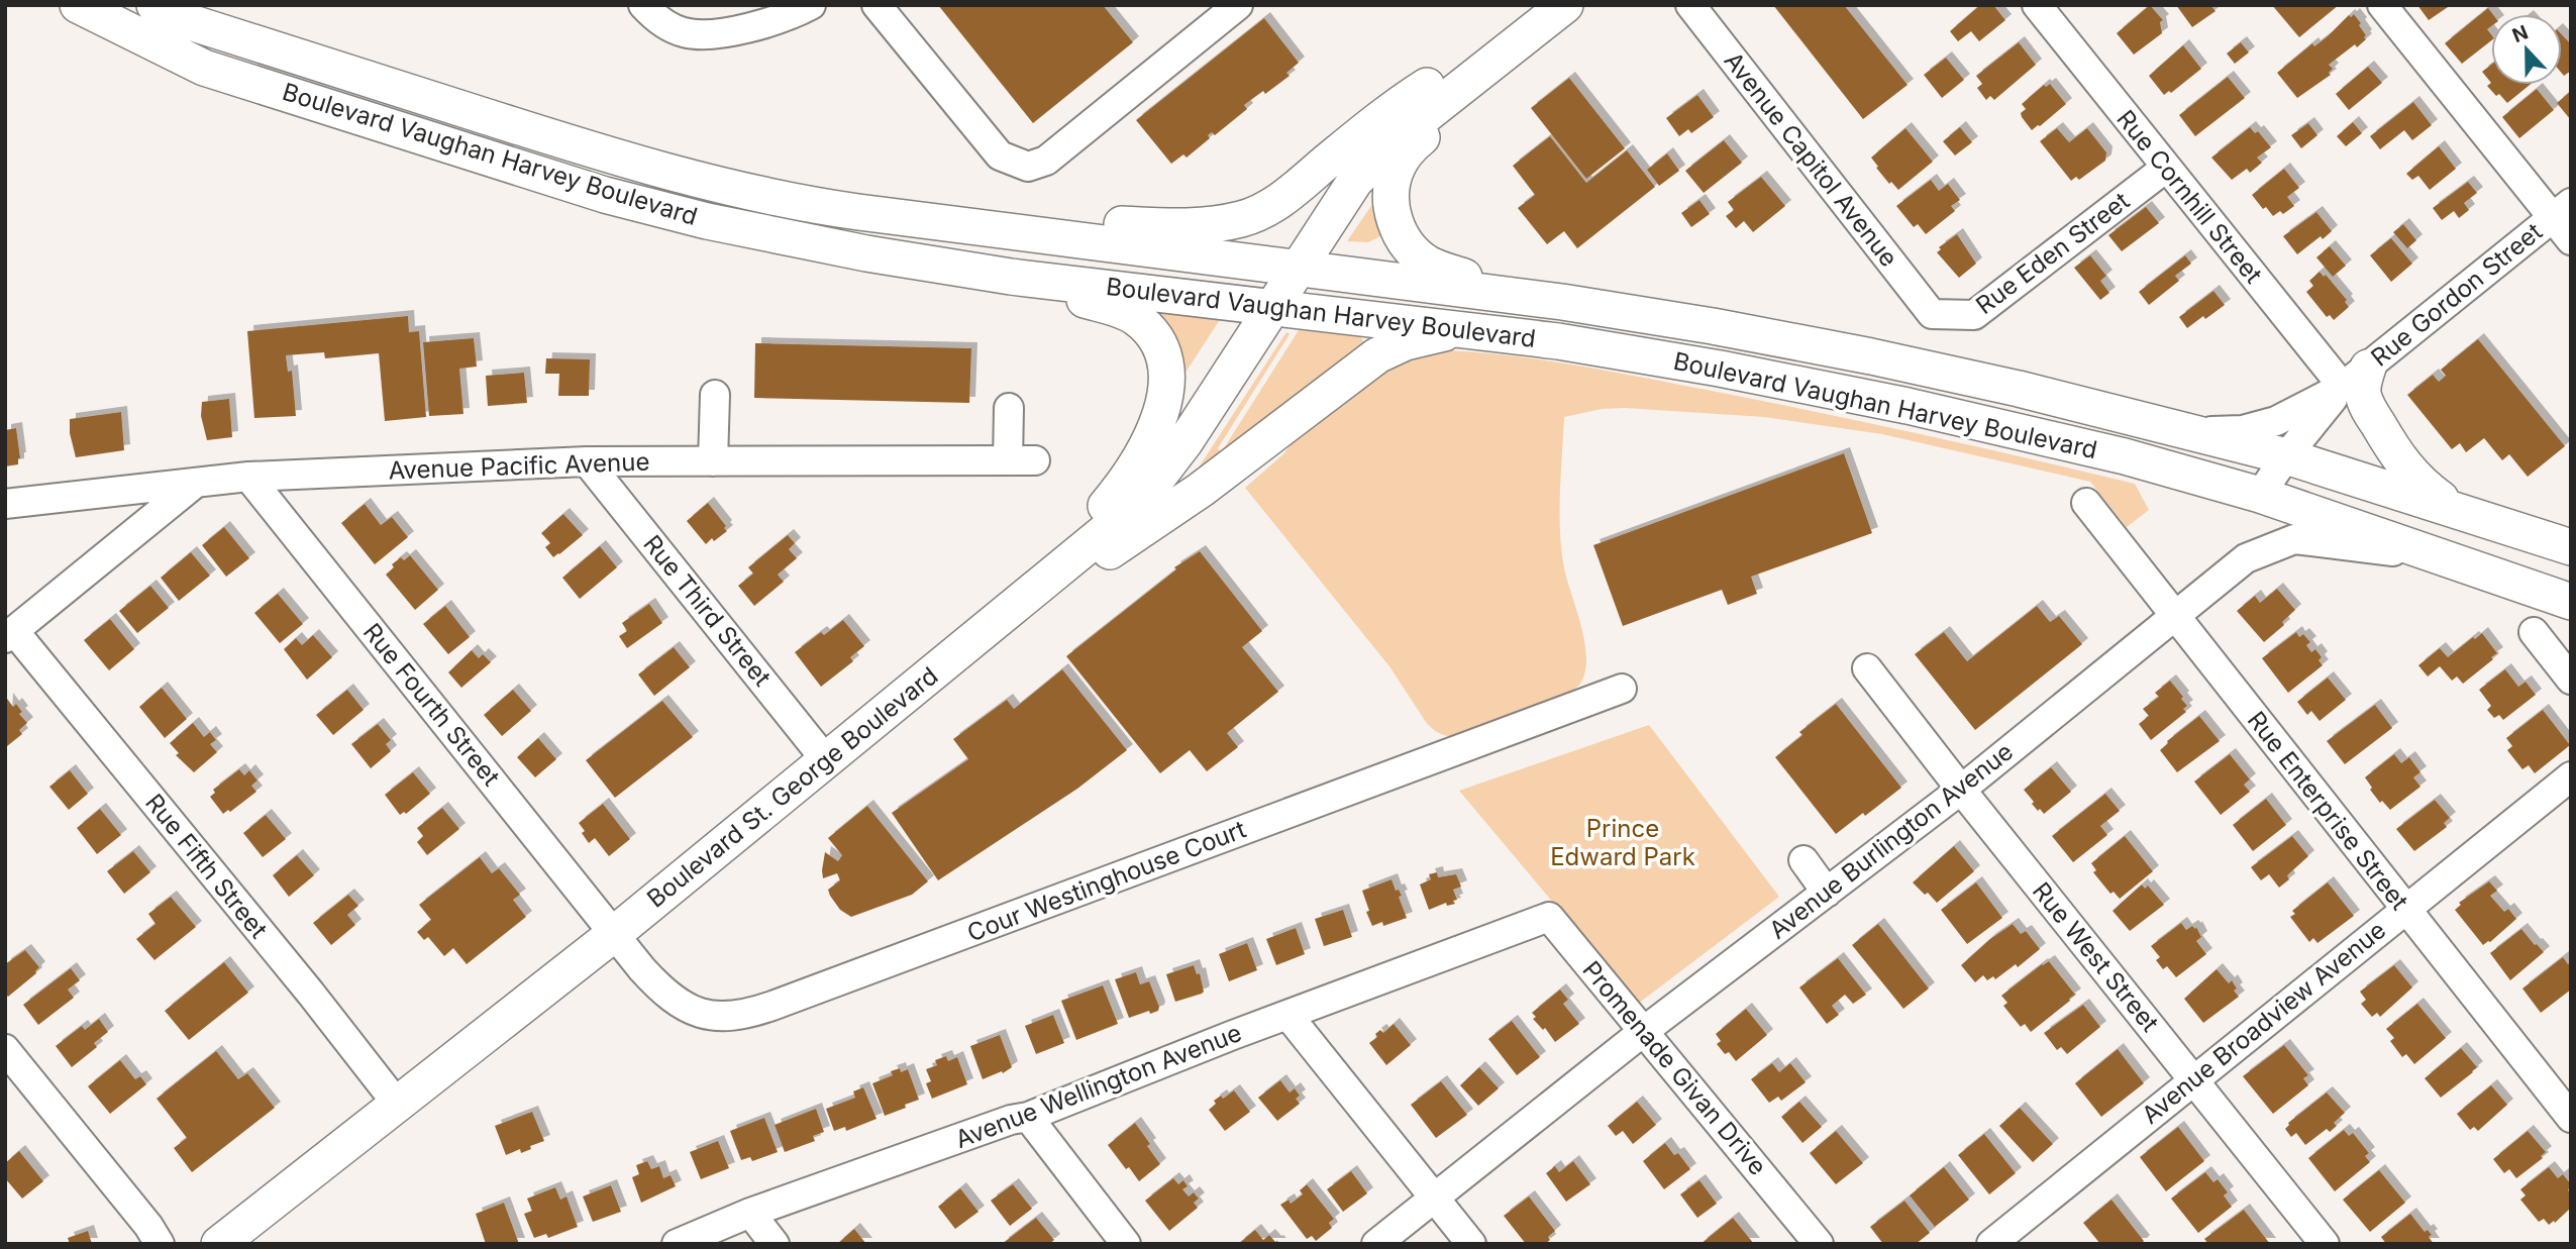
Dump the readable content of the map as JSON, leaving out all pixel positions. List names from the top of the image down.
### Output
{
  "streets": {
    "main road": ["Boulevard Vaughan Harvey Boulevard", "Boulevard St. George Boulevard"],
    "street": [
      "Avenue Capitol Avenue",
      "Rue Cornhill Street",
      "Rue Eden Street",
      "Rue Gordon Street",
      "Avenue Pacific Avenue",
      "Rue Third Street",
      "Rue Fourth Street",
      "Rue Enterprise Street",
      "Avenue Burlington Avenue",
      "Rue Fifth Street",
      "Cour Westinghouse Court",
      "Rue West Street",
      "Avenue Broadview Avenue",
      "Promenade Givan Drive",
      "Avenue Wellington Avenue"
    ]
  },
  "crossings": [
    ["Boulevard Vaughan Harvey Boulevard", "Rue Gordon Street"],
    ["Boulevard Vaughan Harvey Boulevard", "Boulevard St. George Boulevard"],
    ["Boulevard Vaughan Harvey Boulevard", "Avenue Burlington Avenue"],
    ["Avenue Capitol Avenue", "Rue Eden Street"],
    ["Rue Cornhill Street", "Rue Eden Street"],
    ["Rue Cornhill Street", "Rue Gordon Street"],
    ["Avenue Pacific Avenue", "Rue Third Street"],
    ["Avenue Pacific Avenue", "Rue Fourth Street"],
    ["Rue Third Street", "Boulevard St. George Boulevard"],
    ["Rue Fourth Street", "Boulevard St. George Boulevard"],
    ["Rue Fourth Street", "Cour Westinghouse Court"],
    ["Boulevard St. George Boulevard", "Rue Fifth Street"],
    ["Boulevard St. George Boulevard", "Cour Westinghouse Court"],
    ["Rue Enterprise Street", "Avenue Burlington Avenue"],
    ["Rue Enterprise Street", "Avenue Broadview Avenue"],
    ["Avenue Burlington Avenue", "Rue West Street"],
    ["Avenue Burlington Avenue", "Promenade Givan Drive"],
    ["Rue West Street", "Avenue Broadview Avenue"],
    ["Promenade Givan Drive", "Avenue Wellington Avenue"]
  ],
  "parks": ["Prince Edward Park"],
  "north": "top"
}
